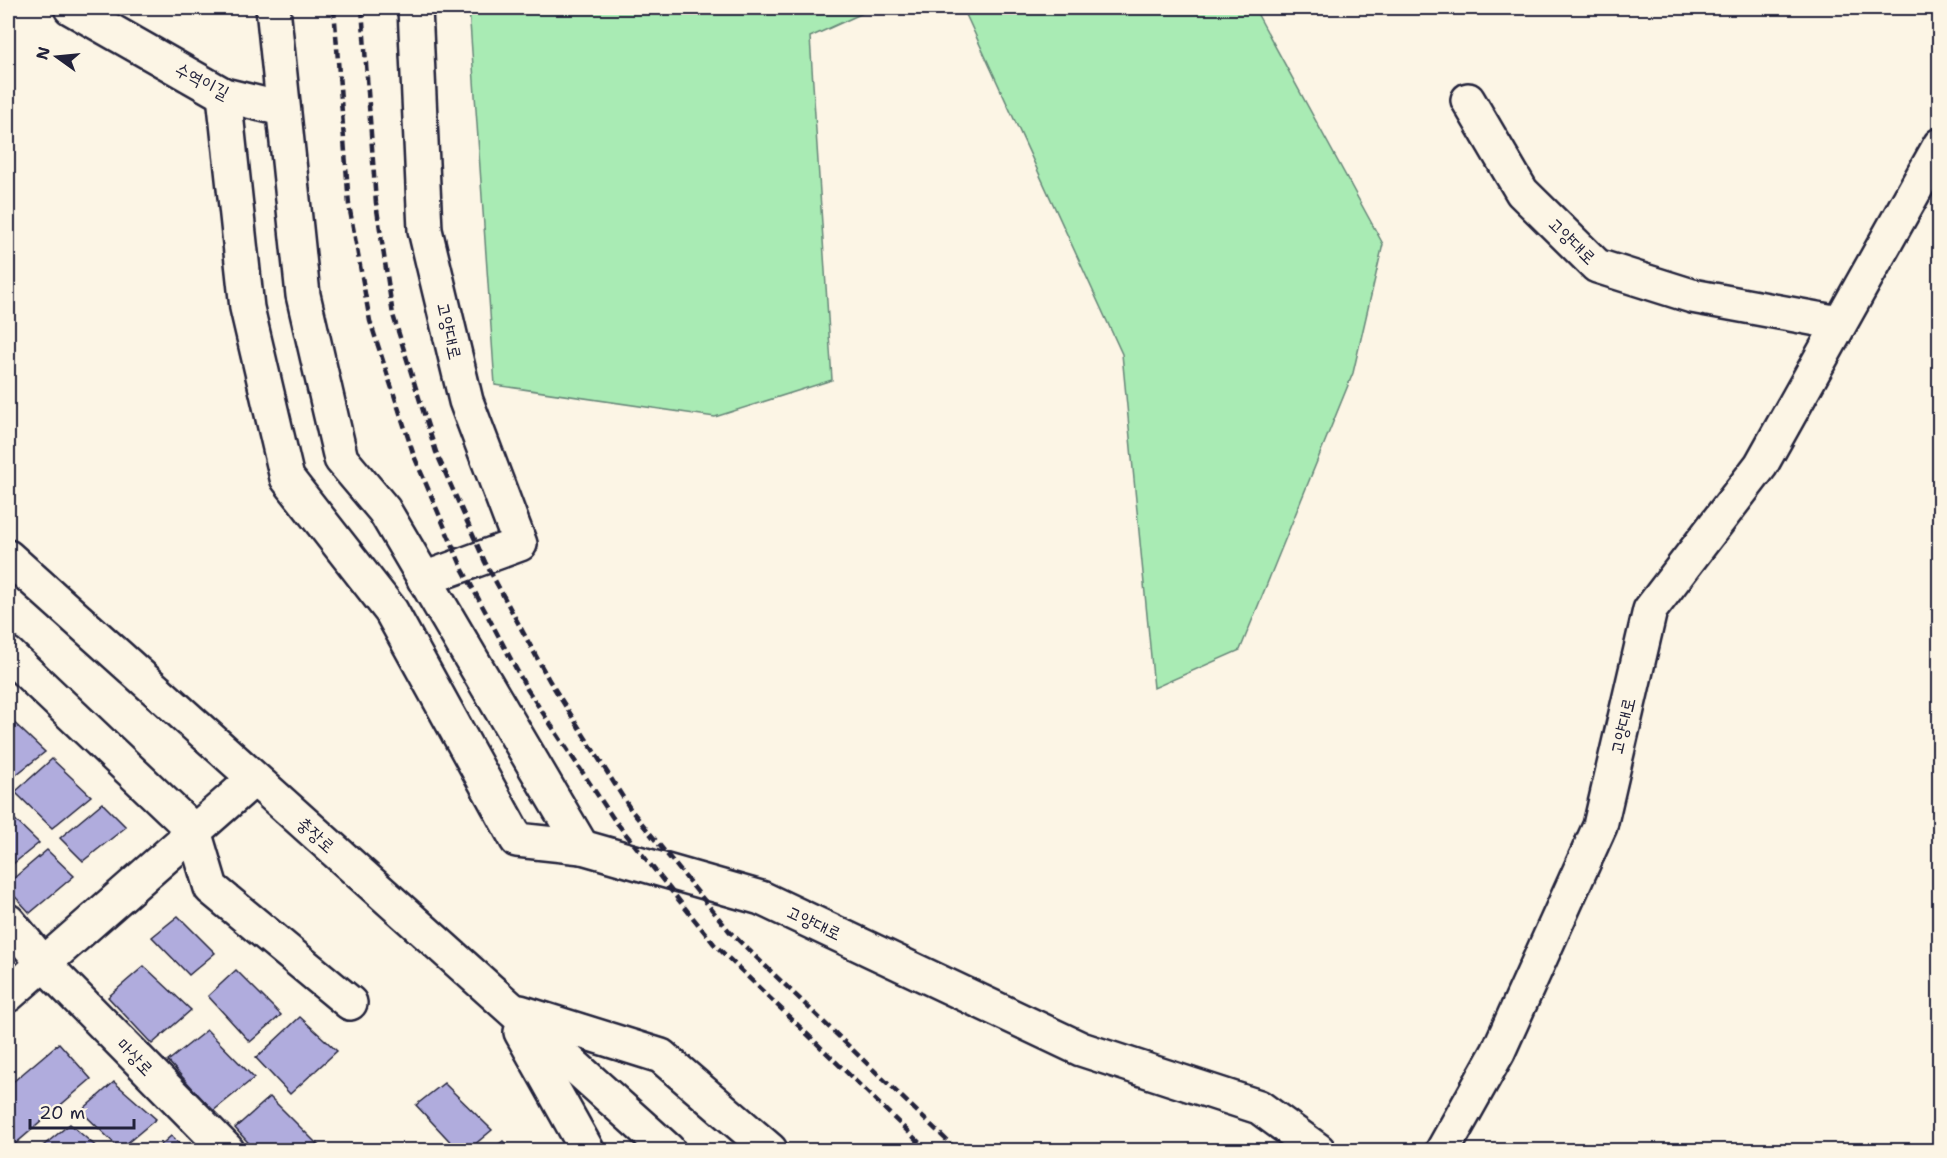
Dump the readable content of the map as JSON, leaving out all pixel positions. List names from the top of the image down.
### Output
{
  "streets": {
    "street": [
      "수역이길",
      "고양대로",
      "충장로",
      "마상로"
    ]
  },
  "crossings": [
    ["수역이길", "고양대로"]
  ],
  "scale_bar": "20 m",
  "north": "left"
}
